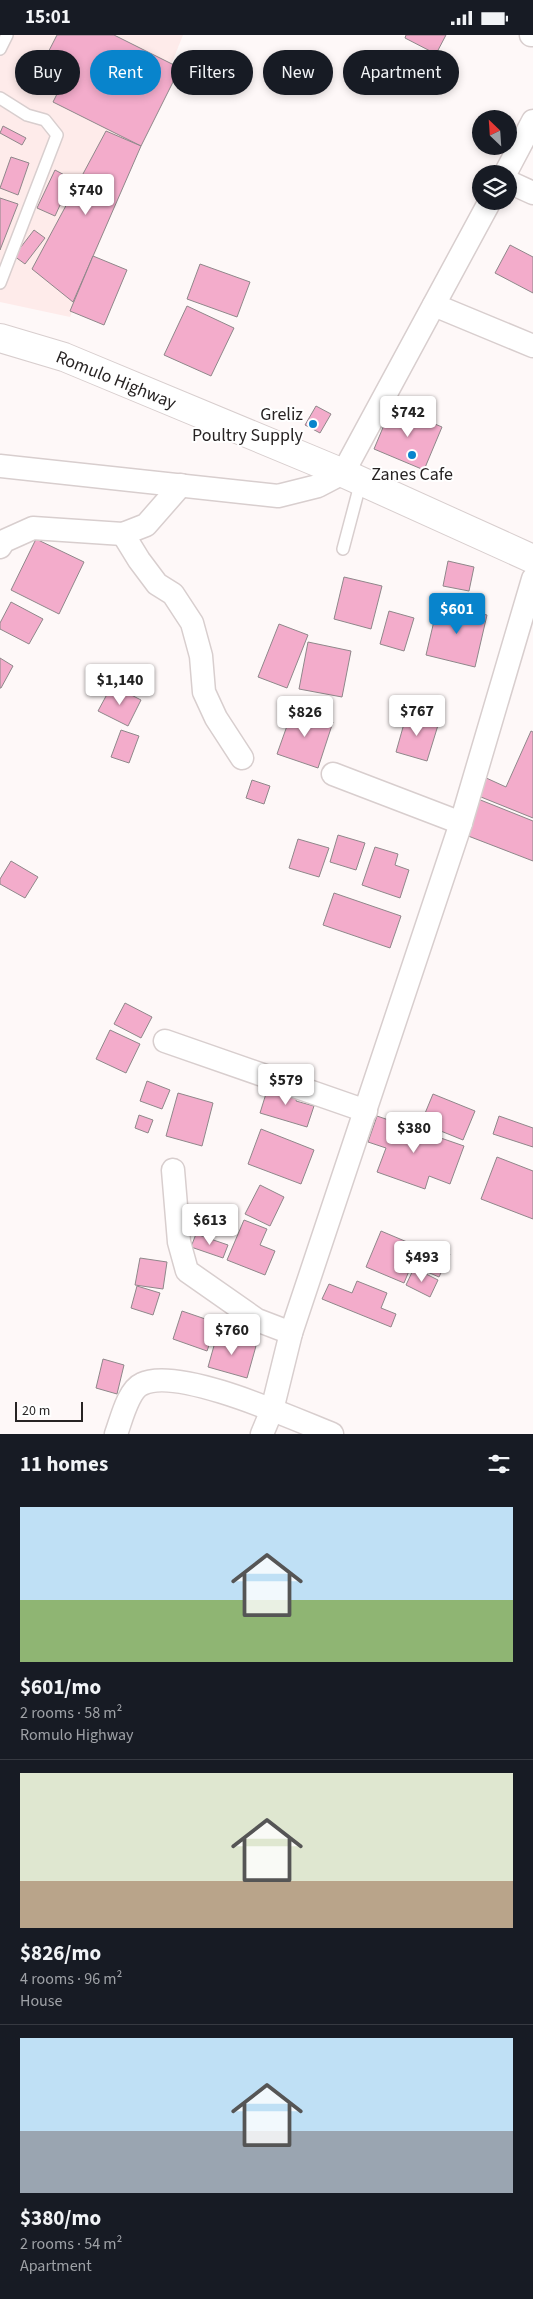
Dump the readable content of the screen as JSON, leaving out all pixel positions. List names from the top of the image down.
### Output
{
  "streets": {
    "highway": ["Romulo Highway"]
  },
  "places": ["Greliz Poultry Supply", "Zanes Cafe"],
  "scale_bar": "20 m",
  "north": "top left",
  "page": {
    "status": "15:01",
    "chip": [
      "Buy",
      "Rent",
      "Filters",
      "New",
      "Apartment"
    ],
    "price": [
      "$740",
      "$742",
      "$601",
      "$1,140",
      "$767",
      "$826",
      "$579",
      "$380",
      "$613",
      "$493",
      "$760"
    ],
    "scale": "20 m",
    "heading": "11 homes",
    "list": [
      {
        "name": "$601/mo",
        "note": "2 rooms · 58 m² · Romulo Highway"
      },
      {
        "name": "$826/mo",
        "note": "4 rooms · 96 m² · House"
      },
      {
        "name": "$380/mo",
        "note": "2 rooms · 54 m² · Apartment"
      }
    ]
  }
}
